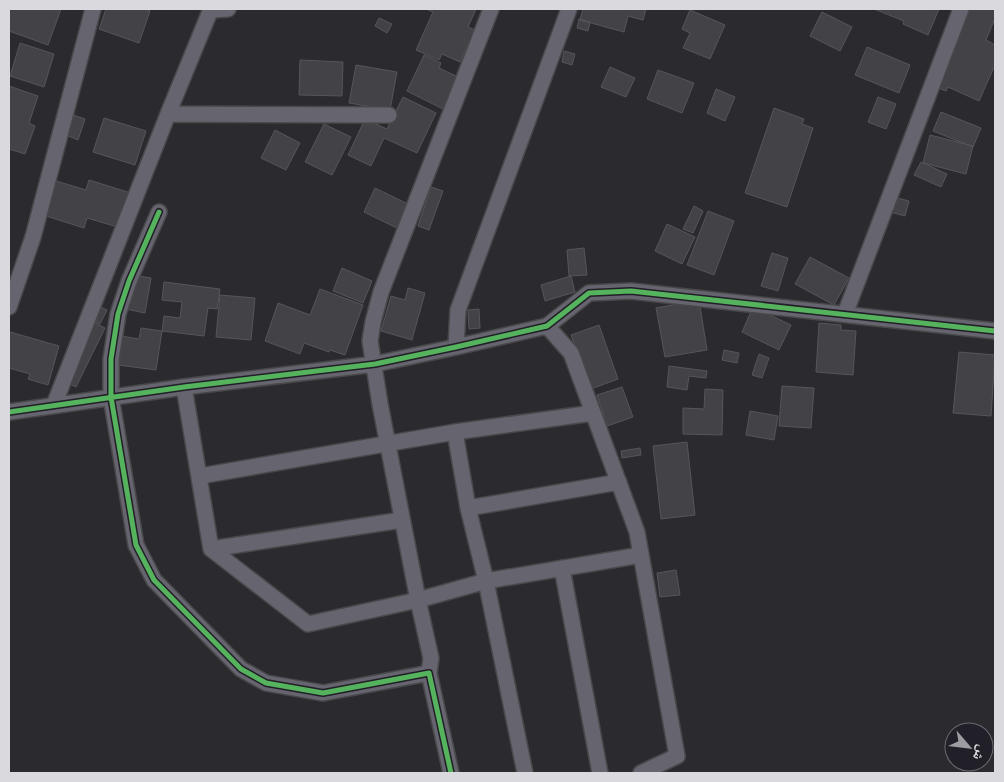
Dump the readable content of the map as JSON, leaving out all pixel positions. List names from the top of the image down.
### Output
{
  "north": "bottom right"
}
